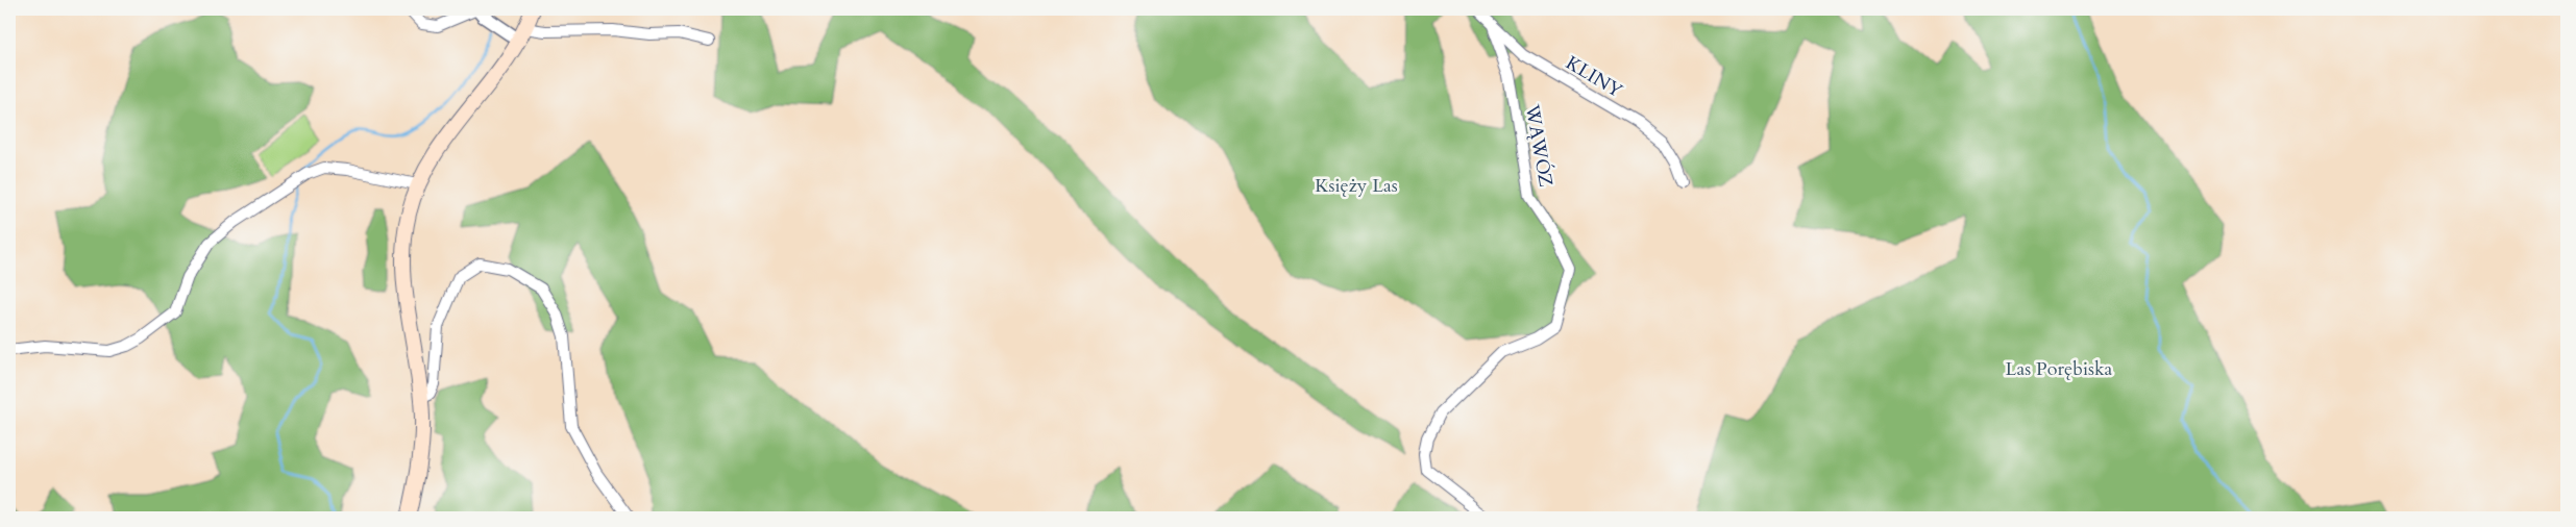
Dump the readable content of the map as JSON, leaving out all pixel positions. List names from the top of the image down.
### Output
{
  "streets": {
    "street": ["KLINY", "WĄWÓZ"]
  },
  "crossings": [
    ["KLINY", "WĄWÓZ"]
  ],
  "parks": ["Księży Las", "Las Porębiska"]
}
